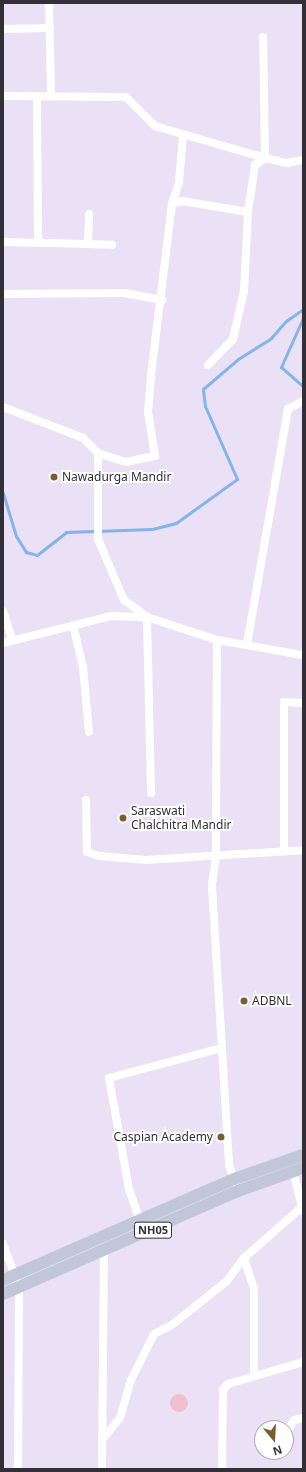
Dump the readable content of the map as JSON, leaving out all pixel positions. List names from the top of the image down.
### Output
{
  "streets": {
    "main road": ["NH05"]
  },
  "places": [
    "Nawadurga Mandir",
    "Saraswati Chalchitra Mandir",
    "ADBNL",
    "Caspian Academy"
  ],
  "north": "bottom"
}
